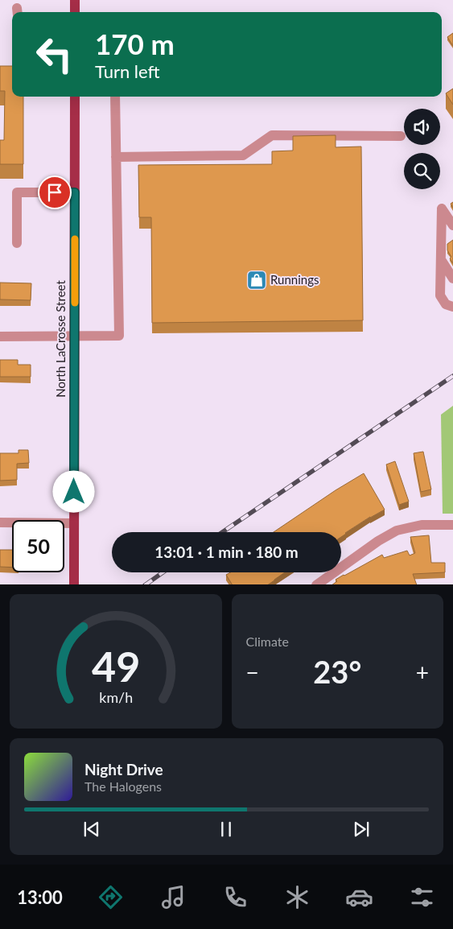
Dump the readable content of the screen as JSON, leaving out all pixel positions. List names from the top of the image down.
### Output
{
  "streets": {
    "main road": ["North LaCrosse Street"]
  },
  "places": {
    "shop": ["Runnings"]
  },
  "page": {
    "turn": ["170 m", "Turn left"],
    "limit": "50",
    "trip": "13:01 · 1 min · 180 m",
    "tile": "Climate",
    "heat": ["−", "23°", "+"],
    "song": ["Night Drive", "The Halogens"],
    "tabs": "13:00",
    "gauge": ["49", "km/h"]
  }
}
